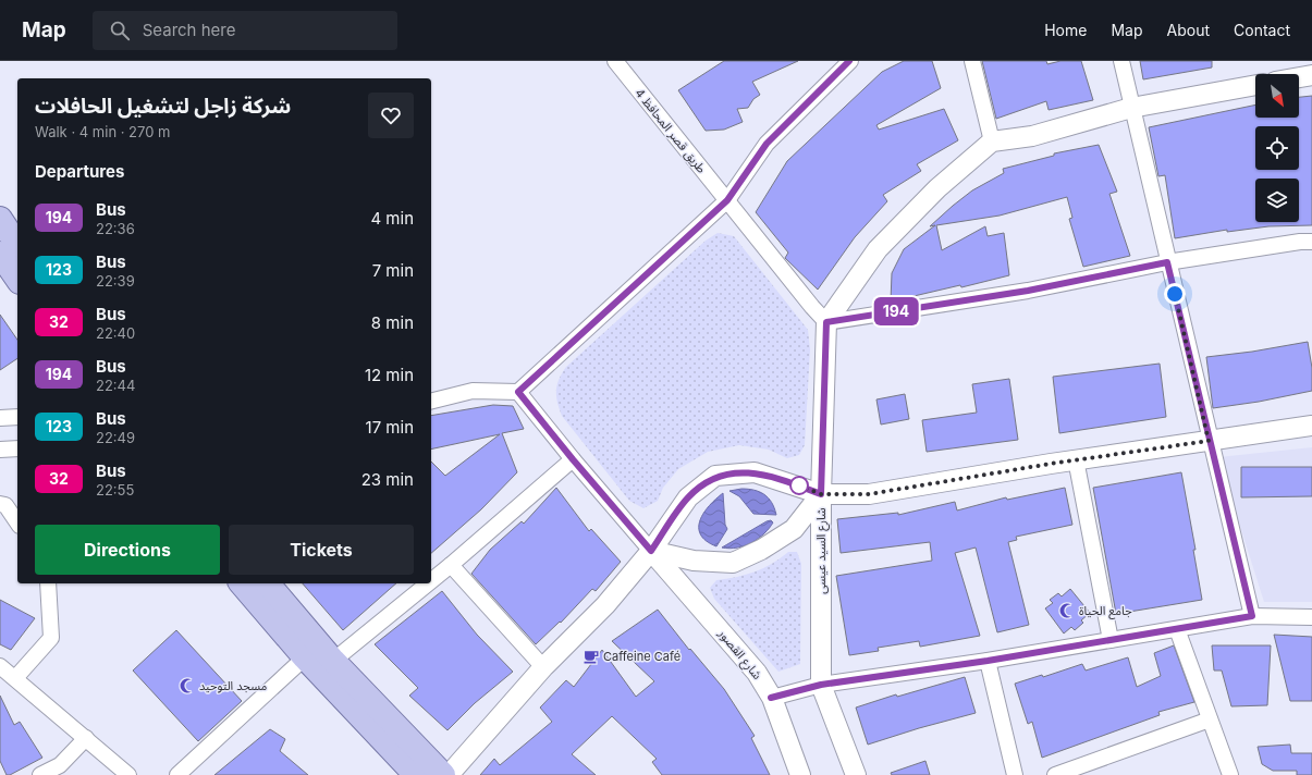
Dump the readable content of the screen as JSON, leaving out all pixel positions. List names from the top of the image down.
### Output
{
  "streets": {
    "street": ["طريق قصر المحافظ 4", "شارع السيد عيسى", "شارع القصور"]
  },
  "places": {
    "mosque": ["جامع الحياة", "مسجد التوحيد"],
    "cafe": ["Caffeine Café"]
  },
  "lines": ["bus line 194"],
  "north": "bottom right",
  "page": {
    "header": "Map",
    "search": "Search here",
    "nav": [
      "Home",
      "Map",
      "About",
      "Contact"
    ],
    "on_map": "194",
    "heading": [
      ["شركة زاجل لتشغيل الحافلات", "Walk · 4 min · 270 m"],
      "Departures"
    ],
    "list": [
      {
        "mark": "194",
        "name": "Bus",
        "note": "22:36",
        "value": "4 min"
      },
      {
        "mark": "123",
        "name": "Bus",
        "note": "22:39",
        "value": "7 min"
      },
      {
        "mark": "32",
        "name": "Bus",
        "note": "22:40",
        "value": "8 min"
      },
      {
        "mark": "194",
        "name": "Bus",
        "note": "22:44",
        "value": "12 min"
      },
      {
        "mark": "123",
        "name": "Bus",
        "note": "22:49",
        "value": "17 min"
      },
      {
        "mark": "32",
        "name": "Bus",
        "note": "22:55",
        "value": "23 min"
      }
    ],
    "buttons": ["Directions", "Tickets"]
  }
}
